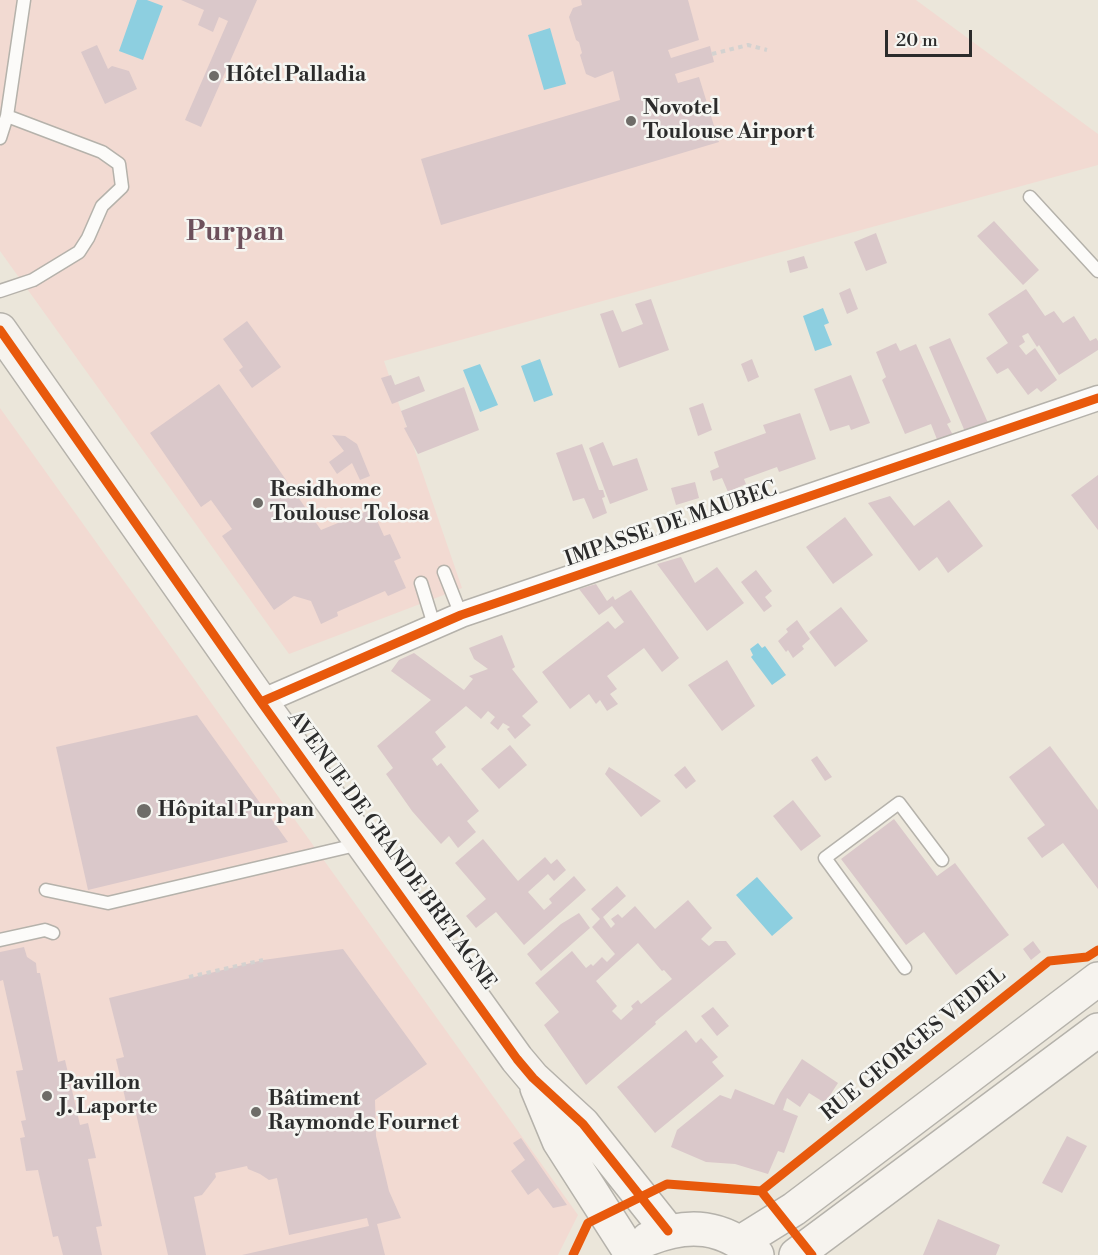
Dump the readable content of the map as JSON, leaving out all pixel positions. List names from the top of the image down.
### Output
{
  "streets": {
    "main road": ["AVENUE DE GRANDE BRETAGNE"],
    "street": ["IMPASSE DE MAUBEC"],
    "cycle path": ["RUE GEORGES VEDEL"]
  },
  "crossings": [
    ["IMPASSE DE MAUBEC", "AVENUE DE GRANDE BRETAGNE"]
  ],
  "districts": ["Purpan"],
  "places": [
    "Hôtel Palladia",
    "Novotel Toulouse Airport",
    "Residhome Toulouse Tolosa",
    "Hôpital Purpan",
    "Pavillon J. Laporte",
    "Bâtiment Raymonde Fournet"
  ],
  "scale_bar": "20 m"
}
